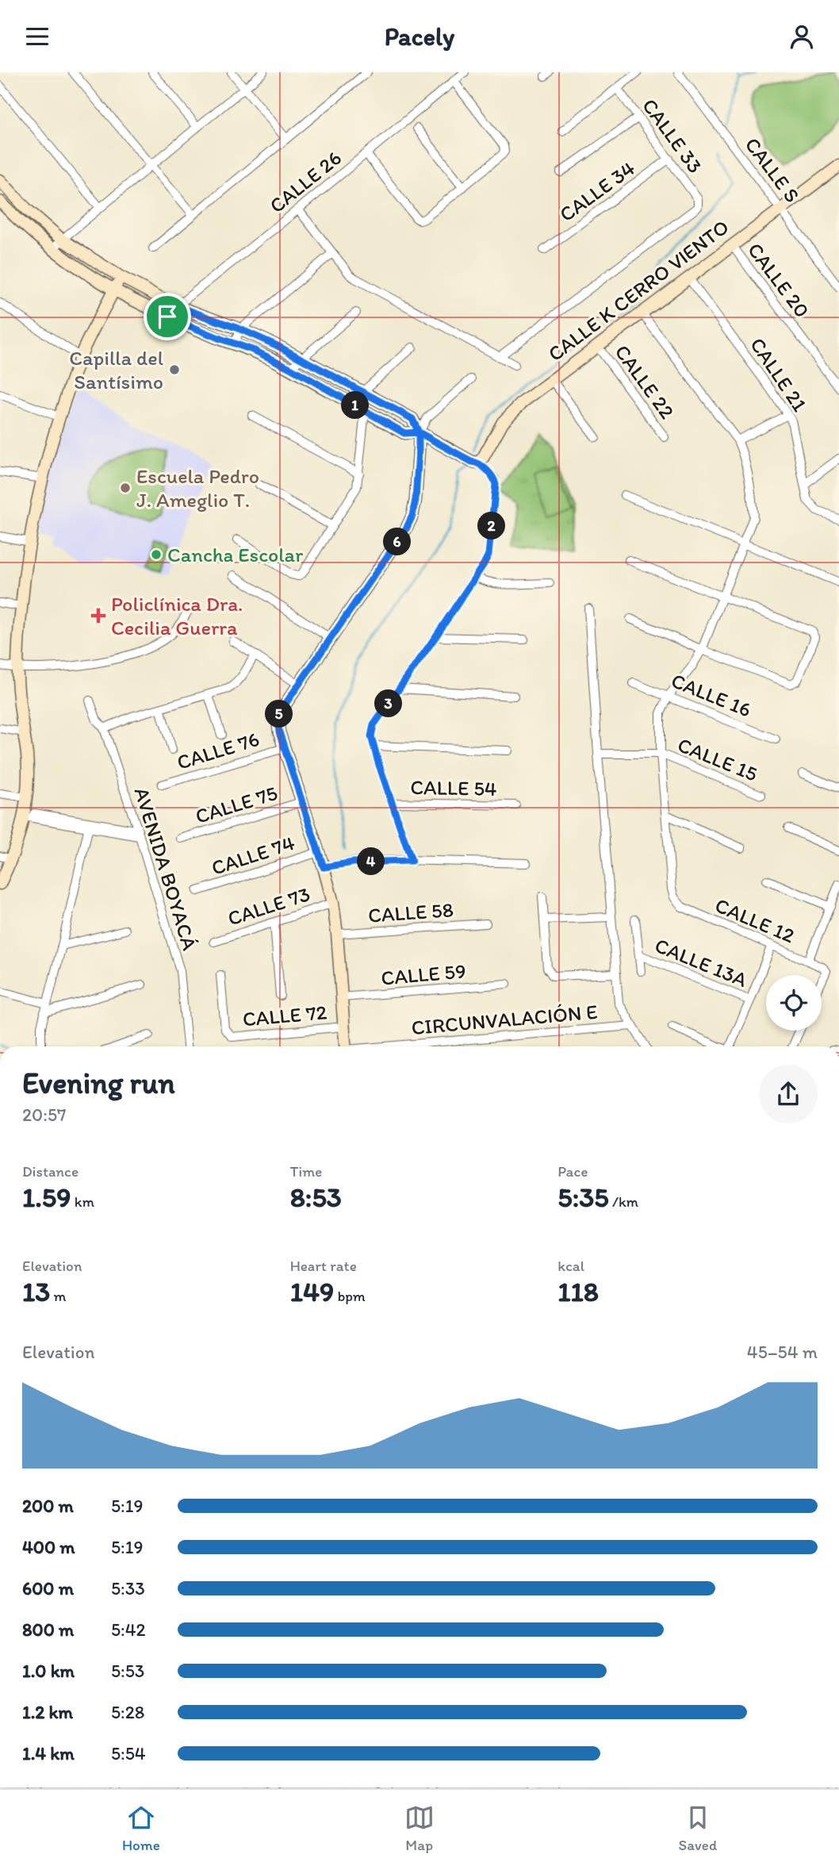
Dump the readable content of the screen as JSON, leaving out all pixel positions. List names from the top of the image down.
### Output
{
  "streets": {
    "street": [
      "CALLE 33",
      "CALLE S",
      "CALLE 26",
      "CALLE 34",
      "CALLE 20",
      "CALLE K CERRO VIENTO",
      "CALLE 21",
      "CALLE 22",
      "CALLE 16",
      "CALLE 76",
      "CALLE 15",
      "CALLE 54",
      "CALLE 75",
      "CALLE 74",
      "AVENIDA BOYACÁ",
      "CALLE 73",
      "CALLE 58",
      "CALLE 12",
      "CALLE 13A",
      "CALLE 59",
      "CALLE 72",
      "CIRCUNVALACIÓN E"
    ]
  },
  "crossings": [
    ["CALLE 33", "CALLE 34"],
    ["CALLE S", "CALLE K CERRO VIENTO"],
    ["CALLE 20", "CALLE K CERRO VIENTO"],
    ["CALLE K CERRO VIENTO", "CALLE 21"],
    ["CALLE K CERRO VIENTO", "CALLE 22"]
  ],
  "places": {
    "other": ["Capilla del Santísimo", "Escuela Pedro J. Ameglio T.", "Cancha Escolar"],
    "health": ["Policlínica Dra. Cecilia Guerra"]
  },
  "page": {
    "header": "Pacely",
    "pins": [
      "1",
      "2",
      "6",
      "3",
      "5",
      "4"
    ],
    "heading": ["Evening run", "20:57"],
    "stats": [
      ["Distance", "1.59 km"],
      ["Time", "8:53"],
      ["Pace", "5:35 /km"],
      ["Elevation", "13 m"],
      ["Heart rate", "149 bpm"],
      ["kcal", "118"]
    ],
    "chart": ["Elevation", "45–54 m"],
    "list": [
      {
        "name": "200 m",
        "note": "5:19"
      },
      {
        "name": "400 m",
        "note": "5:19"
      },
      {
        "name": "600 m",
        "note": "5:33"
      },
      {
        "name": "800 m",
        "note": "5:42"
      },
      {
        "name": "1.0 km",
        "note": "5:53"
      },
      {
        "name": "1.2 km",
        "note": "5:28"
      },
      {
        "name": "1.4 km",
        "note": "5:54"
      }
    ],
    "tabs": ["Home", "Map", "Saved"]
  }
}
